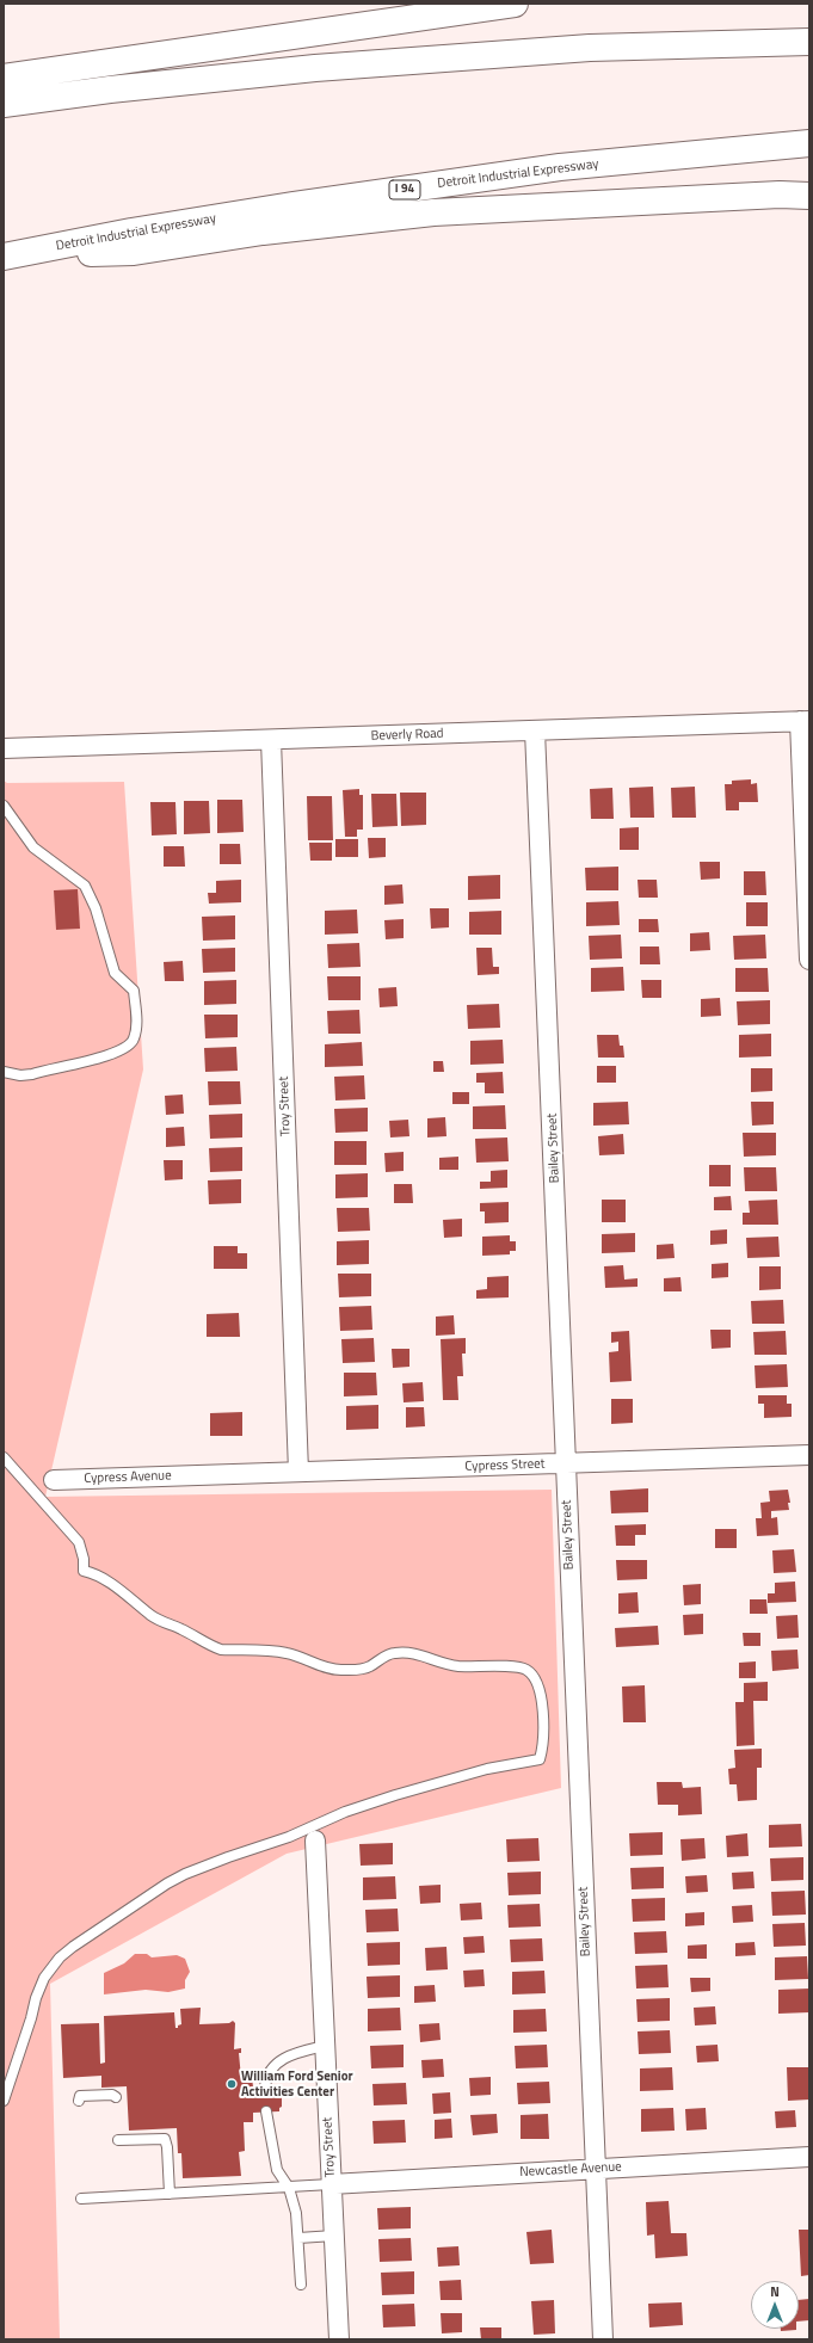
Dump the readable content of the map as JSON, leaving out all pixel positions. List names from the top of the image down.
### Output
{
  "streets": {
    "highway": ["Detroit Industrial Expressway", "I 94"],
    "street": [
      "Beverly Road",
      "Troy Street",
      "Bailey Street",
      "Cypress Street",
      "Cypress Avenue",
      "Newcastle Avenue"
    ]
  },
  "crossings": [
    ["Beverly Road", "Troy Street"],
    ["Beverly Road", "Bailey Street"],
    ["Troy Street", "Cypress Street"],
    ["Troy Street", "Newcastle Avenue"],
    ["Bailey Street", "Cypress Street"],
    ["Bailey Street", "Newcastle Avenue"],
    ["Cypress Street", "Cypress Avenue"]
  ],
  "places": ["William Ford Senior Activities Center"],
  "north": "top"
}
